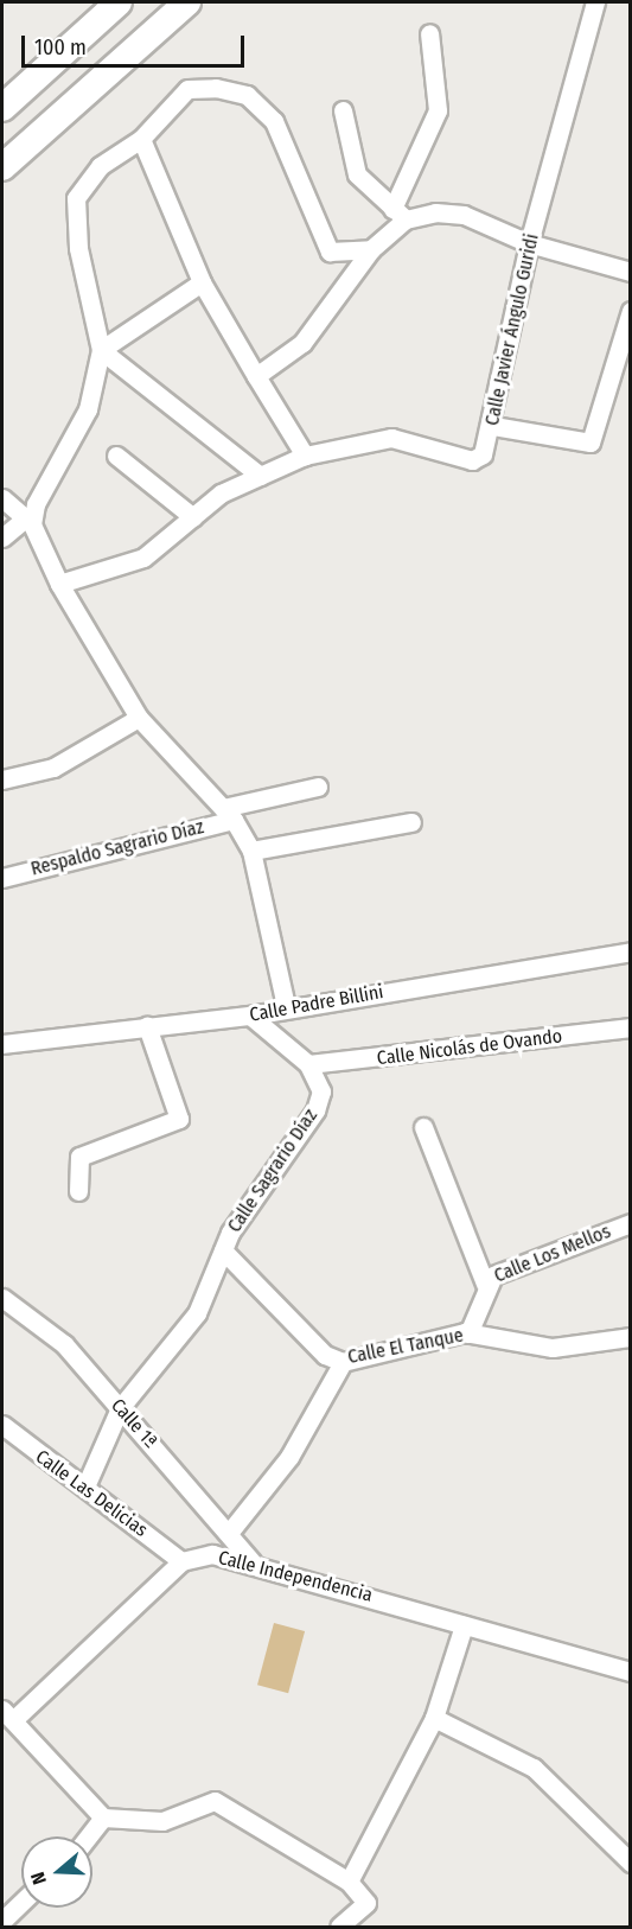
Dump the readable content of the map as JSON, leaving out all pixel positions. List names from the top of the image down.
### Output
{
  "streets": {
    "street": [
      "Calle Javier Ángulo Guridi",
      "Respaldo Sagrario Díaz",
      "Calle Padre Billini",
      "Calle Nicolás de Ovando",
      "Calle Sagrario Díaz",
      "Calle Los Mellos",
      "Calle El Tanque",
      "Calle 1ª",
      "Calle Las Delicias",
      "Calle Independencia"
    ]
  },
  "crossings": [
    ["Calle Nicolás de Ovando", "Calle Sagrario Díaz"],
    ["Calle Sagrario Díaz", "Calle El Tanque"],
    ["Calle Sagrario Díaz", "Calle 1ª"],
    ["Calle Sagrario Díaz", "Calle Las Delicias"],
    ["Calle Los Mellos", "Calle El Tanque"],
    ["Calle 1ª", "Calle Independencia"],
    ["Calle Las Delicias", "Calle Independencia"]
  ],
  "scale_bar": "100 m",
  "north": "left"
}
